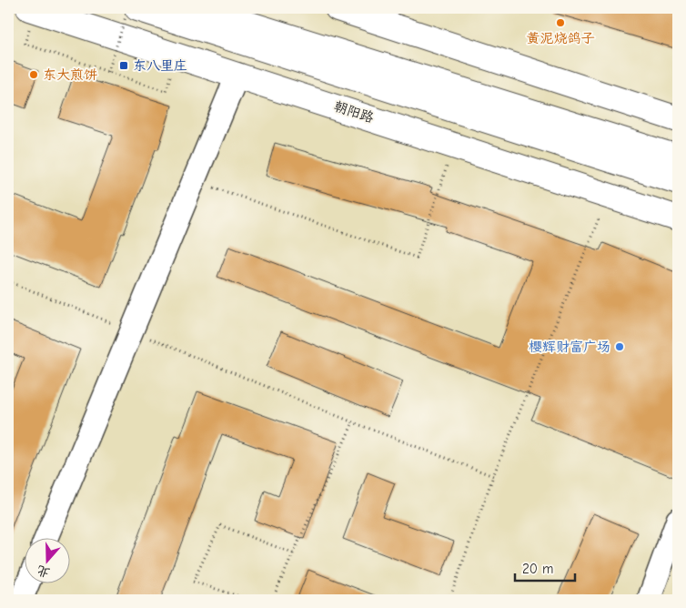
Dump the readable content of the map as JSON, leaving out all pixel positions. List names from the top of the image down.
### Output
{
  "streets": {
    "main road": ["朝阳路"]
  },
  "places": {
    "other": ["黄泥烧鸽子", "东大煎饼", "樱辉财富广场"],
    "transit": ["东八里庄"]
  },
  "scale_bar": "20 m",
  "north": "bottom"
}
